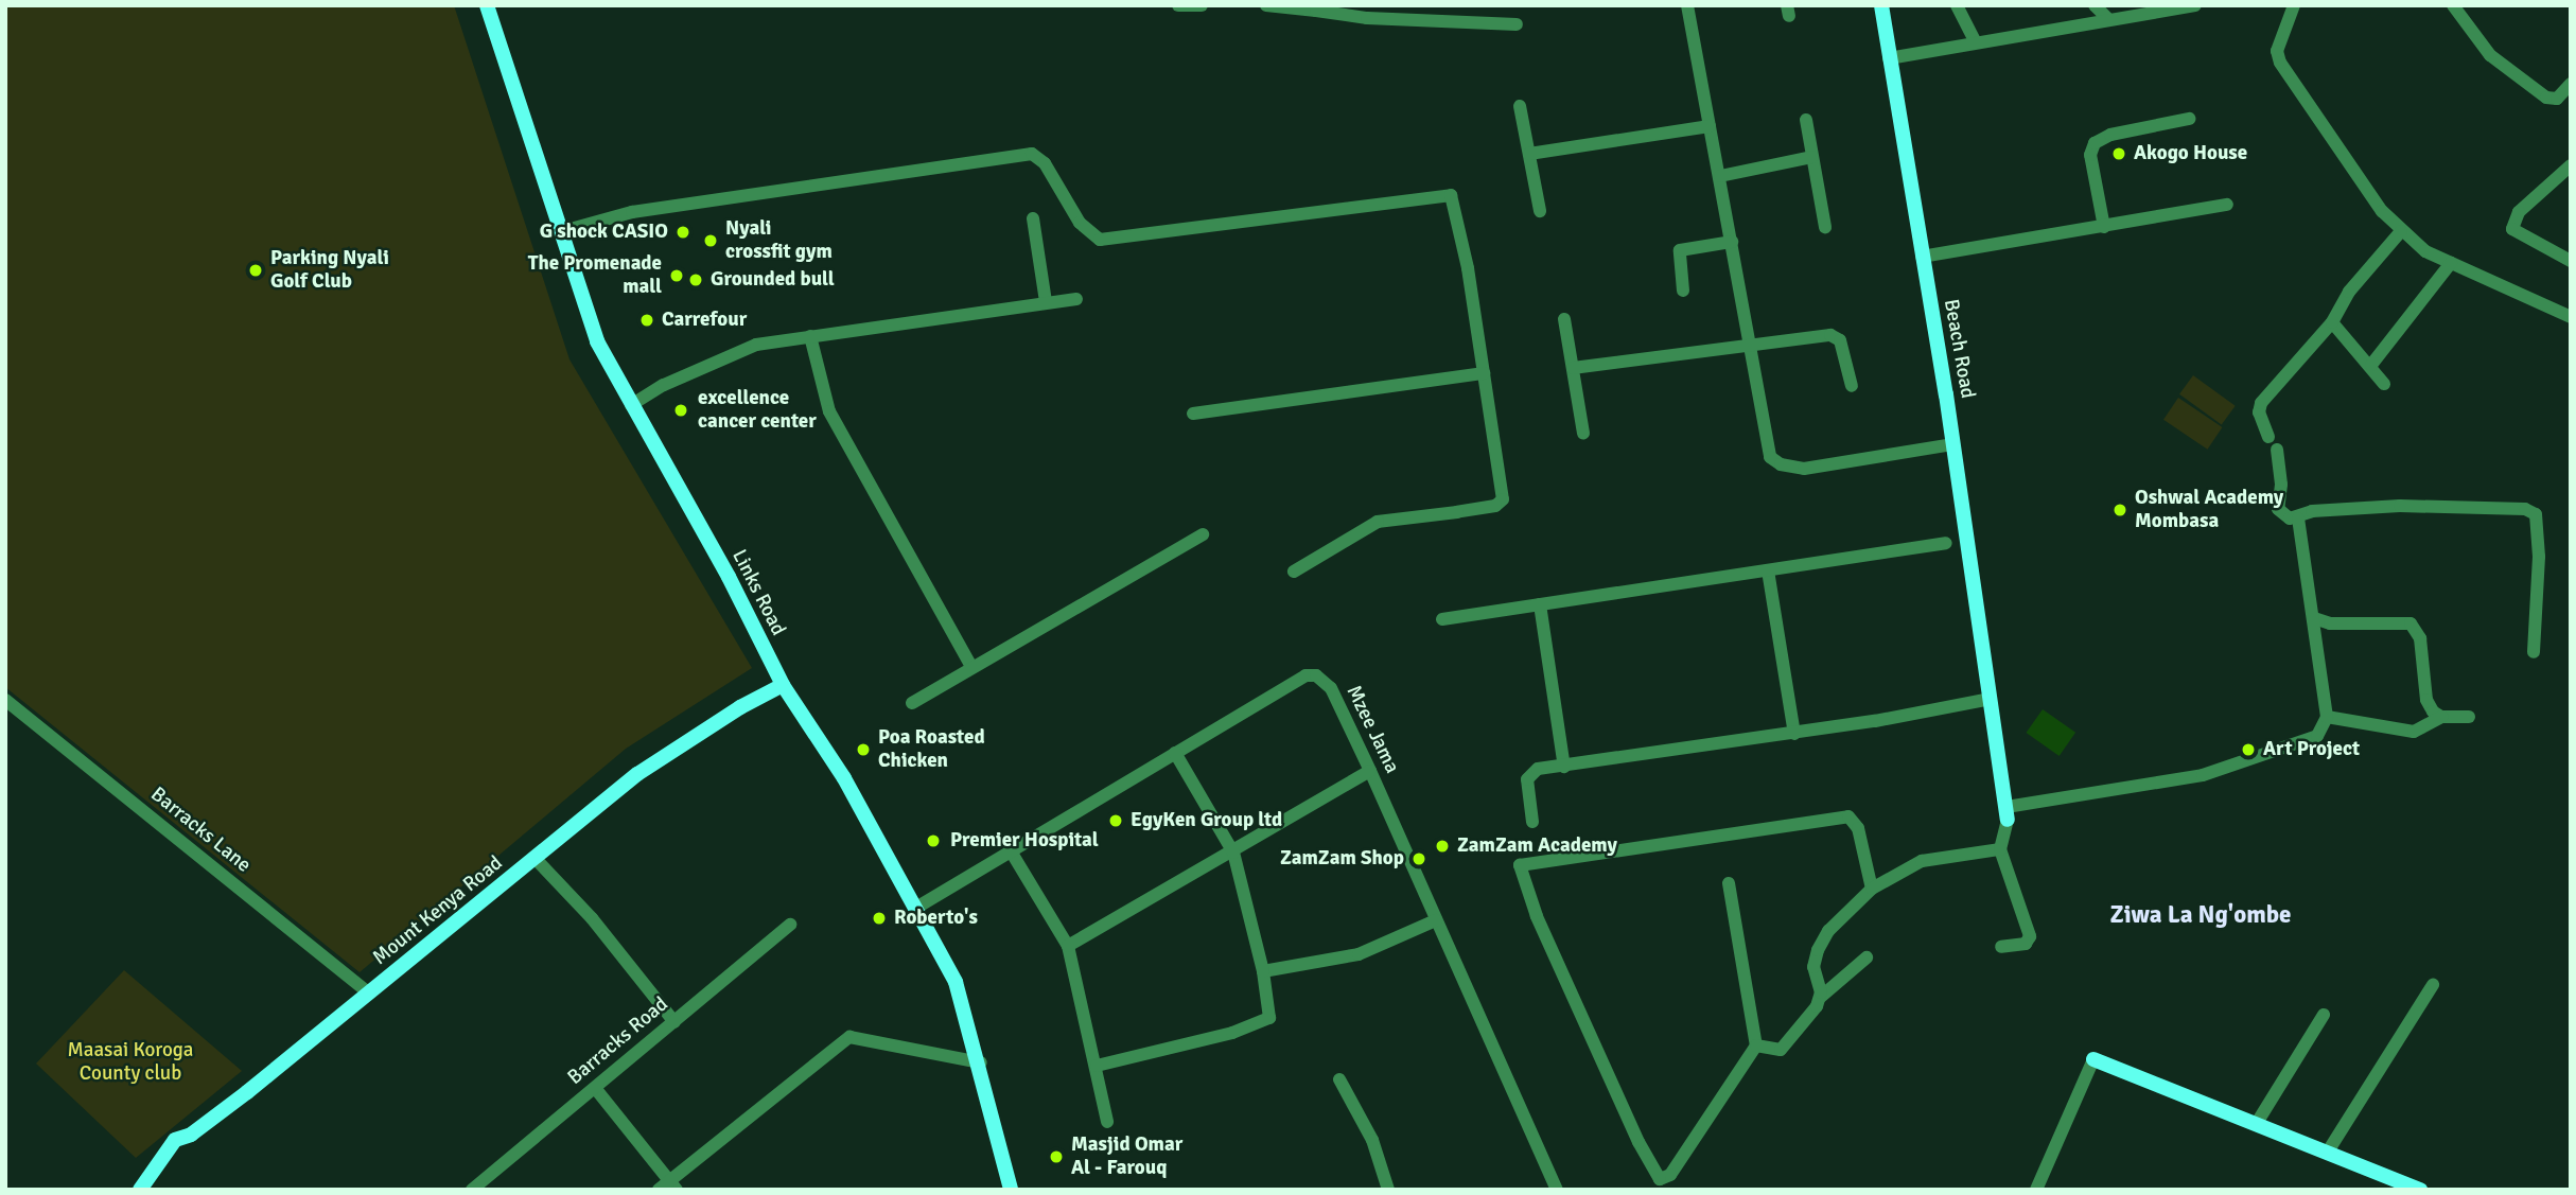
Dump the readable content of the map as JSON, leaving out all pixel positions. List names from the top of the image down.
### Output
{
  "streets": {
    "main road": ["Beach Road", "Links Road", "Mount Kenya Road"],
    "street": ["Mzee Jama", "Barracks Lane", "Barracks Road"]
  },
  "crossings": [
    ["Links Road", "Mzee Jama"],
    ["Links Road", "Mount Kenya Road"],
    ["Barracks Lane", "Mount Kenya Road"]
  ],
  "districts": ["Ziwa La Ng'ombe"],
  "parks": ["Maasai Koroga County club"],
  "places": [
    "Akogo House",
    "G shock CASIO",
    "Nyali crossfit gym",
    "Parking Nyali Golf Club",
    "The Promenade mall",
    "Grounded bull",
    "Carrefour",
    "excellence cancer center",
    "Oshwal Academy Mombasa",
    "Poa Roasted Chicken",
    "Art Project",
    "EgyKen Group ltd",
    "Premier Hospital",
    "ZamZam Academy",
    "ZamZam Shop",
    "Roberto's",
    "Masjid Omar Al - Farouq"
  ]
}
